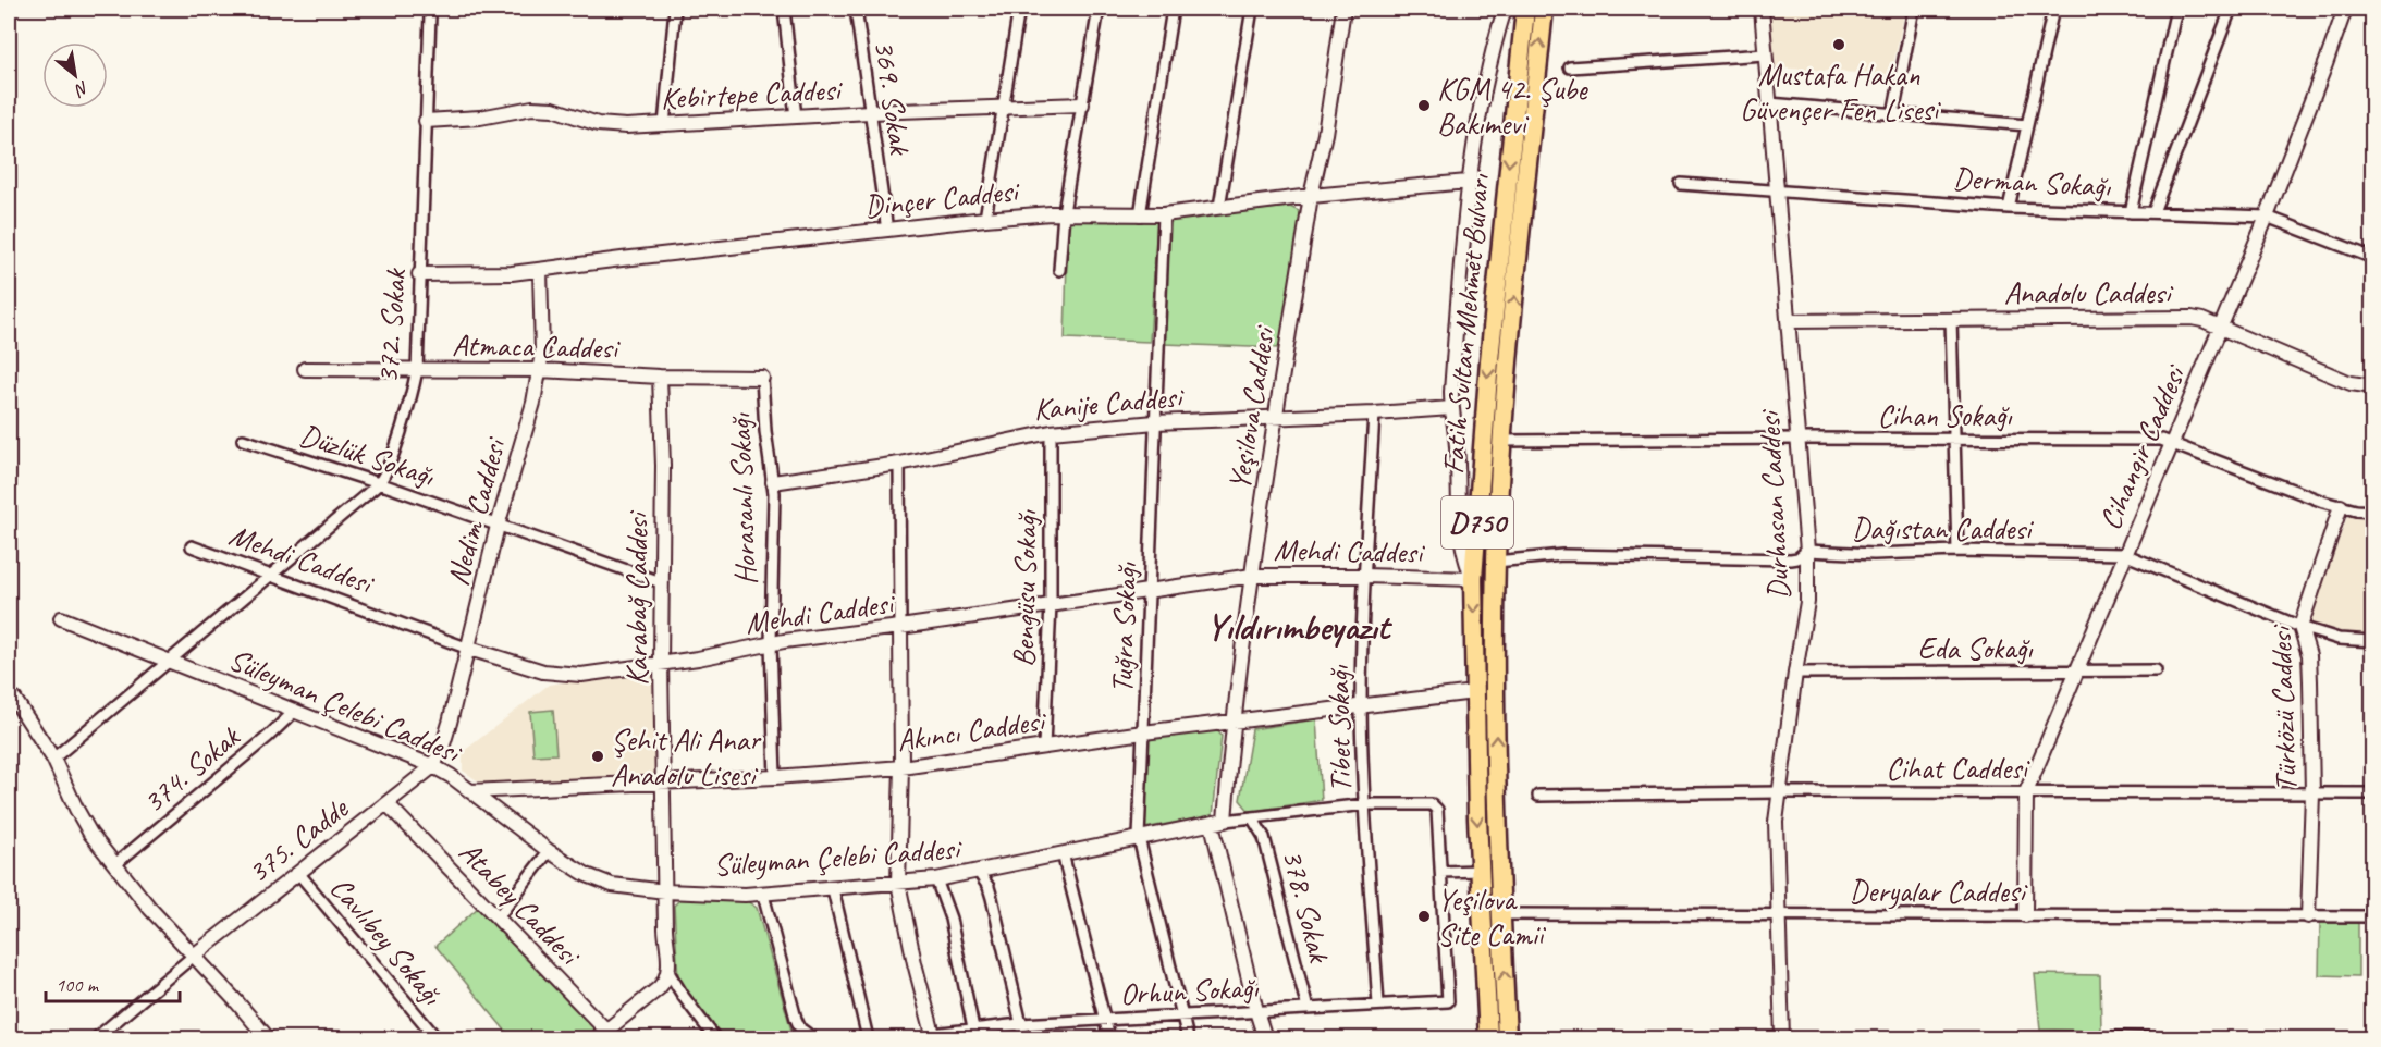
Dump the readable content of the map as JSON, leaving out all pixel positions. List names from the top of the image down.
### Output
{
  "streets": {
    "highway": ["Fatih Sultan Mehmet Bulvarı", "D750"],
    "street": [
      "Kebirtepe Caddesi",
      "369. Sokak",
      "Derman Sokağı",
      "Dinçer Caddesi",
      "Anadolu Caddesi",
      "372. Sokak",
      "Atmaca Caddesi",
      "Kanije Caddesi",
      "Yeşilova Caddesi",
      "Cihan Sokağı",
      "Cihangir Caddesi",
      "Düzlük Sokağı",
      "Horasanlı Sokağı",
      "Durhasan Caddesi",
      "Nedim Caddesi",
      "Dağıstan Caddesi",
      "Mehdi Caddesi",
      "Bengüsu Sokağı",
      "Karabağ Caddesi",
      "Tuğra Sokağı",
      "Eda Sokağı",
      "Süleyman Çelebi Caddesi",
      "Türközü Caddesi",
      "Tibet Sokağı",
      "Akıncı Caddesi",
      "Cihat Caddesi",
      "374. Sokak",
      "375. Cadde",
      "Deryalar Caddesi",
      "Atabey Caddesi",
      "378. Sokak",
      "Cavlıbey Sokağı",
      "Orhun Sokağı"
    ]
  },
  "crossings": [
    ["Kebirtepe Caddesi", "369. Sokak"],
    ["Kebirtepe Caddesi", "372. Sokak"],
    ["369. Sokak", "Dinçer Caddesi"],
    ["Derman Sokağı", "Cihangir Caddesi"],
    ["Derman Sokağı", "Durhasan Caddesi"],
    ["Dinçer Caddesi", "372. Sokak"],
    ["Dinçer Caddesi", "Yeşilova Caddesi"],
    ["Dinçer Caddesi", "Nedim Caddesi"],
    ["Dinçer Caddesi", "Tuğra Sokağı"],
    ["Anadolu Caddesi", "Cihangir Caddesi"],
    ["Anadolu Caddesi", "Durhasan Caddesi"],
    ["Fatih Sultan Mehmet Bulvarı", "Cihan Sokağı"],
    ["Fatih Sultan Mehmet Bulvarı", "Dağıstan Caddesi"],
    ["Fatih Sultan Mehmet Bulvarı", "Mehdi Caddesi"],
    ["Fatih Sultan Mehmet Bulvarı", "Akıncı Caddesi"],
    ["Fatih Sultan Mehmet Bulvarı", "Deryalar Caddesi"],
    ["372. Sokak", "Atmaca Caddesi"],
    ["372. Sokak", "Düzlük Sokağı"],
    ["372. Sokak", "Mehdi Caddesi"],
    ["372. Sokak", "Süleyman Çelebi Caddesi"],
    ["Atmaca Caddesi", "Horasanlı Sokağı"],
    ["Atmaca Caddesi", "Nedim Caddesi"],
    ["Atmaca Caddesi", "Karabağ Caddesi"],
    ["Kanije Caddesi", "Yeşilova Caddesi"],
    ["Kanije Caddesi", "Horasanlı Sokağı"],
    ["Kanije Caddesi", "Bengüsu Sokağı"],
    ["Kanije Caddesi", "Tuğra Sokağı"],
    ["Kanije Caddesi", "Tibet Sokağı"],
    ["Yeşilova Caddesi", "Mehdi Caddesi"],
    ["Yeşilova Caddesi", "Süleyman Çelebi Caddesi"],
    ["Yeşilova Caddesi", "Akıncı Caddesi"],
    ["Yeşilova Caddesi", "Orhun Sokağı"],
    ["Cihan Sokağı", "Cihangir Caddesi"],
    ["Cihan Sokağı", "Durhasan Caddesi"],
    ["Cihan Sokağı", "Türközü Caddesi"],
    ["Cihangir Caddesi", "Dağıstan Caddesi"],
    ["Cihangir Caddesi", "Eda Sokağı"],
    ["Cihangir Caddesi", "Cihat Caddesi"],
    ["Cihangir Caddesi", "Deryalar Caddesi"],
    ["Düzlük Sokağı", "Nedim Caddesi"],
    ["Düzlük Sokağı", "Karabağ Caddesi"],
    ["Horasanlı Sokağı", "Mehdi Caddesi"],
    ["Horasanlı Sokağı", "Akıncı Caddesi"],
    ["Durhasan Caddesi", "Dağıstan Caddesi"],
    ["Durhasan Caddesi", "Eda Sokağı"],
    ["Durhasan Caddesi", "Cihat Caddesi"],
    ["Durhasan Caddesi", "Deryalar Caddesi"],
    ["Nedim Caddesi", "Mehdi Caddesi"],
    ["Nedim Caddesi", "Süleyman Çelebi Caddesi"],
    ["Nedim Caddesi", "375. Cadde"],
    ["Dağıstan Caddesi", "Türközü Caddesi"],
    ["Mehdi Caddesi", "Bengüsu Sokağı"],
    ["Mehdi Caddesi", "Karabağ Caddesi"],
    ["Mehdi Caddesi", "Tuğra Sokağı"],
    ["Mehdi Caddesi", "Tibet Sokağı"],
    ["Bengüsu Sokağı", "Akıncı Caddesi"],
    ["Karabağ Caddesi", "Süleyman Çelebi Caddesi"],
    ["Karabağ Caddesi", "Akıncı Caddesi"],
    ["Tuğra Sokağı", "Süleyman Çelebi Caddesi"],
    ["Tuğra Sokağı", "Akıncı Caddesi"],
    ["Tuğra Sokağı", "Orhun Sokağı"],
    ["Süleyman Çelebi Caddesi", "Tibet Sokağı"],
    ["Süleyman Çelebi Caddesi", "Akıncı Caddesi"],
    ["Süleyman Çelebi Caddesi", "374. Sokak"],
    ["Süleyman Çelebi Caddesi", "375. Cadde"],
    ["Süleyman Çelebi Caddesi", "378. Sokak"],
    ["Süleyman Çelebi Caddesi", "Orhun Sokağı"],
    ["Türközü Caddesi", "Cihat Caddesi"],
    ["Türközü Caddesi", "Deryalar Caddesi"],
    ["Tibet Sokağı", "Akıncı Caddesi"],
    ["Tibet Sokağı", "Orhun Sokağı"],
    ["375. Cadde", "Atabey Caddesi"],
    ["375. Cadde", "Cavlıbey Sokağı"],
    ["378. Sokak", "Orhun Sokağı"]
  ],
  "districts": ["Yıldırımbeyazıt"],
  "places": [
    "Mustafa Hakan Güvençer Fen Lisesi",
    "KGM 42. Şube Bakımevi",
    "Şehit Ali Anar Anadolu Lisesi",
    "Yeşilova Site Camii"
  ],
  "scale_bar": "100 m",
  "north": "bottom right"
}
